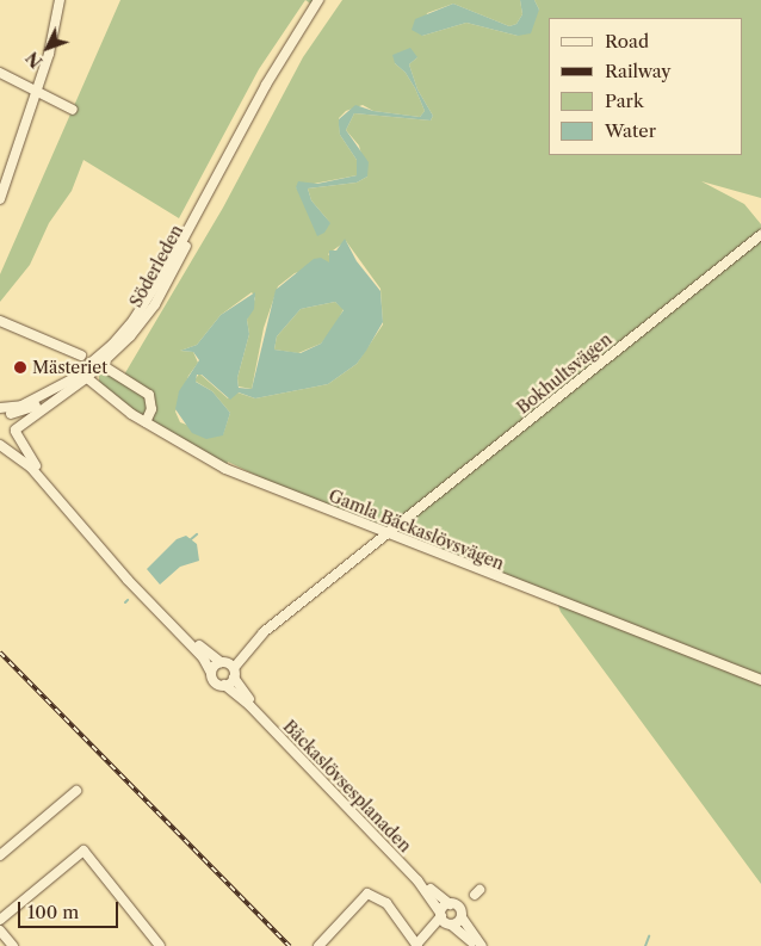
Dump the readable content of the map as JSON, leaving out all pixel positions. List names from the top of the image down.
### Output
{
  "streets": {
    "street": [
      "Söderleden",
      "Bokhultsvägen",
      "Gamla Bäckaslövsvägen",
      "Bäckaslövsesplanaden"
    ]
  },
  "crossings": [
    ["Söderleden", "Gamla Bäckaslövsvägen"],
    ["Söderleden", "Bäckaslövsesplanaden"],
    ["Bokhultsvägen", "Gamla Bäckaslövsvägen"],
    ["Bokhultsvägen", "Bäckaslövsesplanaden"]
  ],
  "places": ["Mästeriet"],
  "legend": [
    "Road",
    "Railway",
    "Park",
    "Water"
  ],
  "scale_bar": "100 m",
  "north": "bottom left"
}
